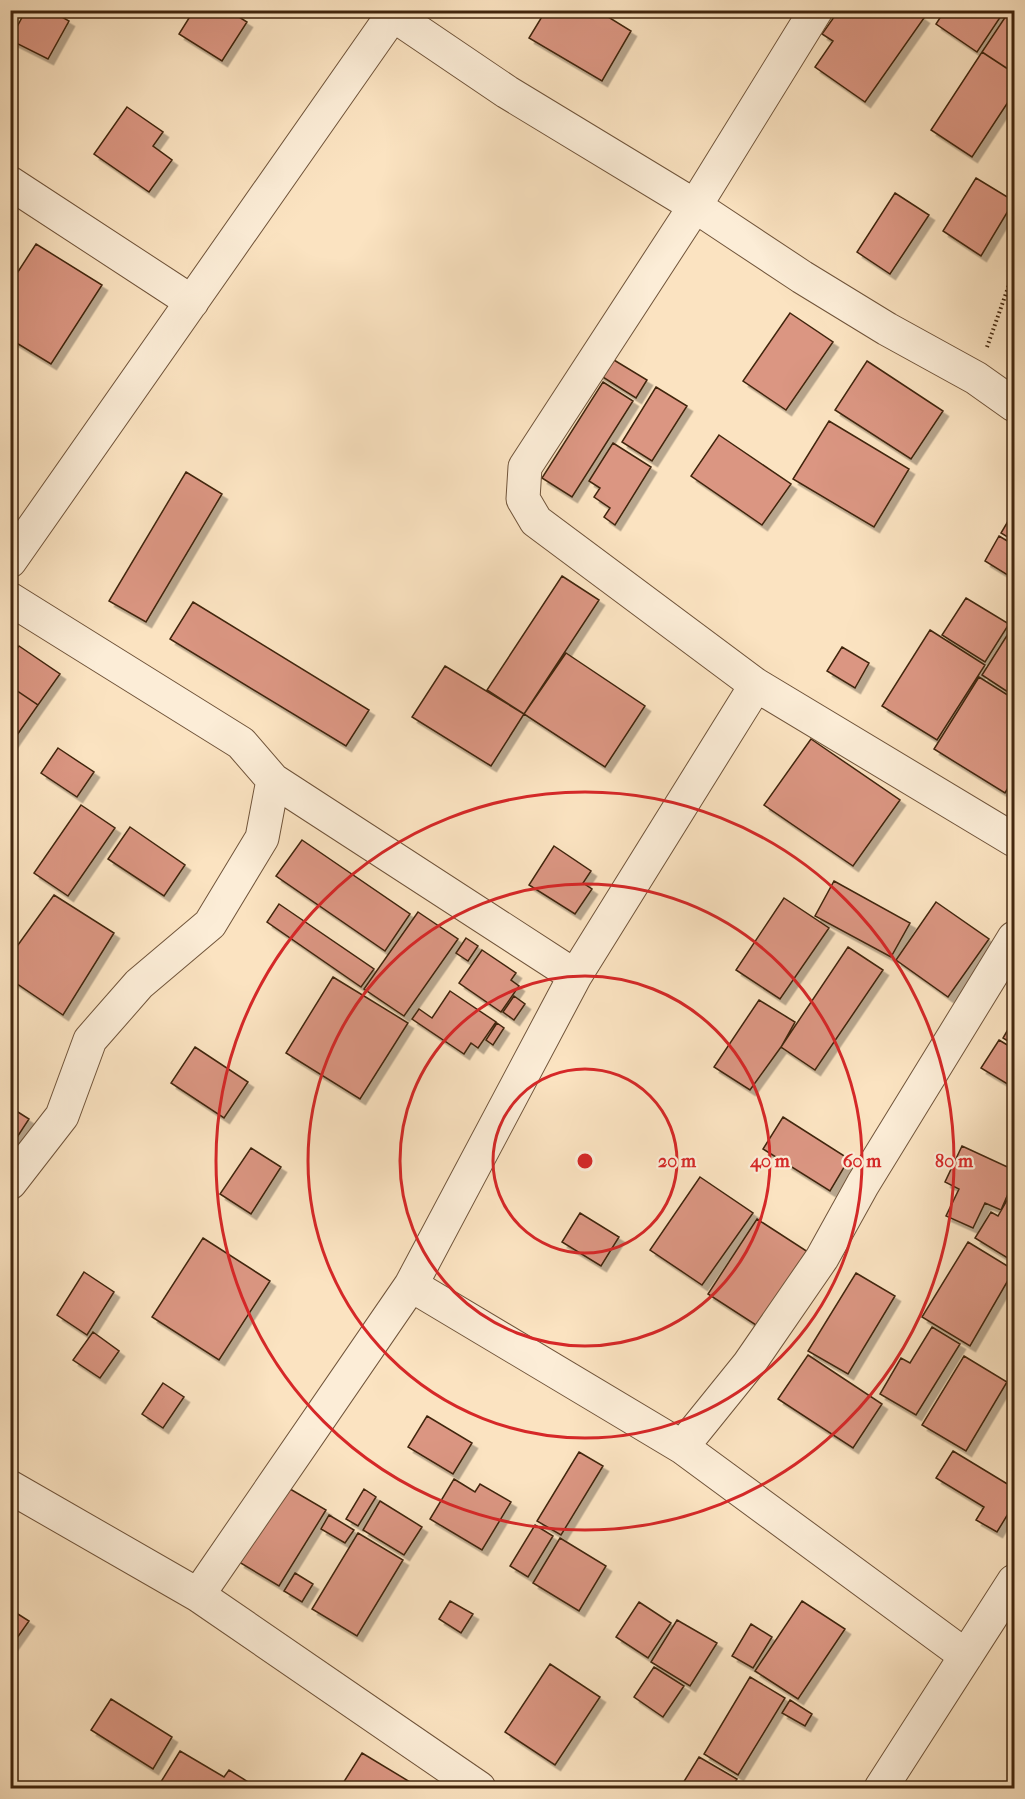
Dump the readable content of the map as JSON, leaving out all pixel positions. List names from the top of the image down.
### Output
{
  "rings": [
    "20 m",
    "40 m",
    "60 m",
    "80 m"
  ]
}
